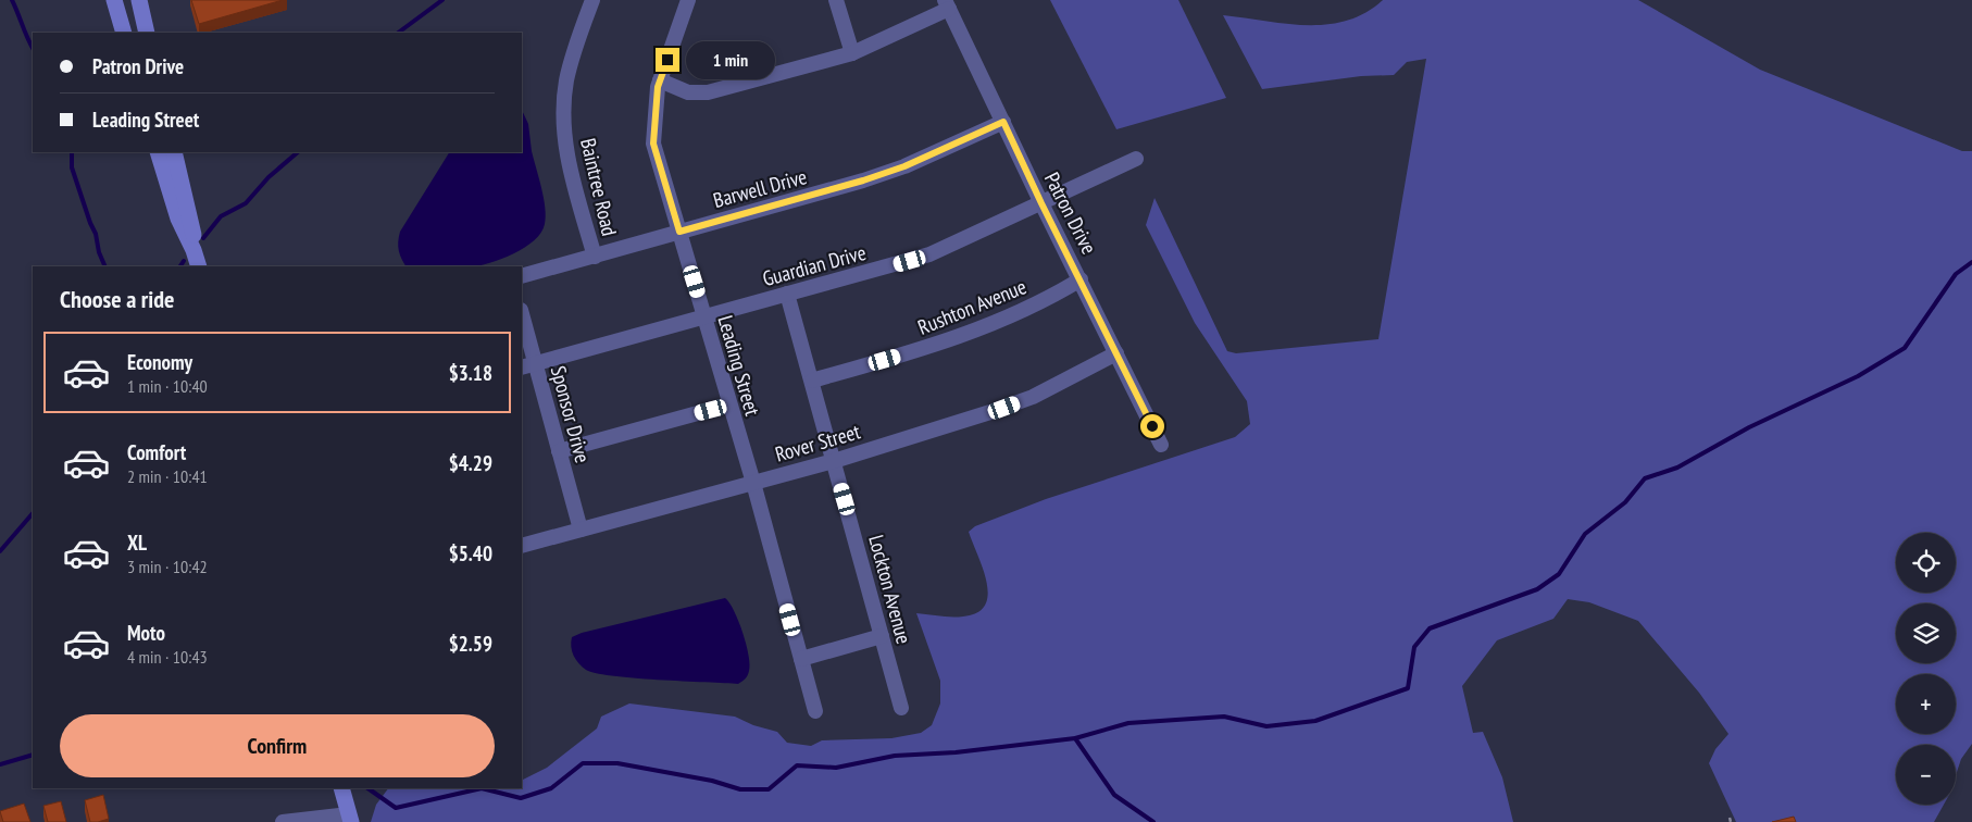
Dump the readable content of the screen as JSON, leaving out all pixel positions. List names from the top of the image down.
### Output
{
  "streets": {
    "street": [
      "Baintree Road",
      "Barwell Drive",
      "Patron Drive",
      "Guardian Drive",
      "Rushton Avenue",
      "Leading Street",
      "Sponsor Drive",
      "Rover Street",
      "Lockton Avenue"
    ]
  },
  "crossings": [
    ["Baintree Road", "Barwell Drive"],
    ["Barwell Drive", "Patron Drive"],
    ["Barwell Drive", "Leading Street"],
    ["Patron Drive", "Guardian Drive"],
    ["Patron Drive", "Rushton Avenue"],
    ["Patron Drive", "Rover Street"],
    ["Guardian Drive", "Leading Street"],
    ["Guardian Drive", "Sponsor Drive"],
    ["Guardian Drive", "Lockton Avenue"],
    ["Rushton Avenue", "Lockton Avenue"],
    ["Leading Street", "Rover Street"],
    ["Sponsor Drive", "Rover Street"],
    ["Rover Street", "Lockton Avenue"]
  ],
  "page": {
    "banner": ["Patron Drive", "Leading Street"],
    "bubble": "1 min",
    "heading": "Choose a ride",
    "list": [
      {
        "name": "Economy",
        "note": "1 min · 10:40",
        "value": "$3.18"
      },
      {
        "name": "Comfort",
        "note": "2 min · 10:41",
        "value": "$4.29"
      },
      {
        "name": "XL",
        "note": "3 min · 10:42",
        "value": "$5.40"
      },
      {
        "name": "Moto",
        "note": "4 min · 10:43",
        "value": "$2.59"
      }
    ],
    "map_buttons": ["+", "−"],
    "buttons": "Confirm"
  }
}
